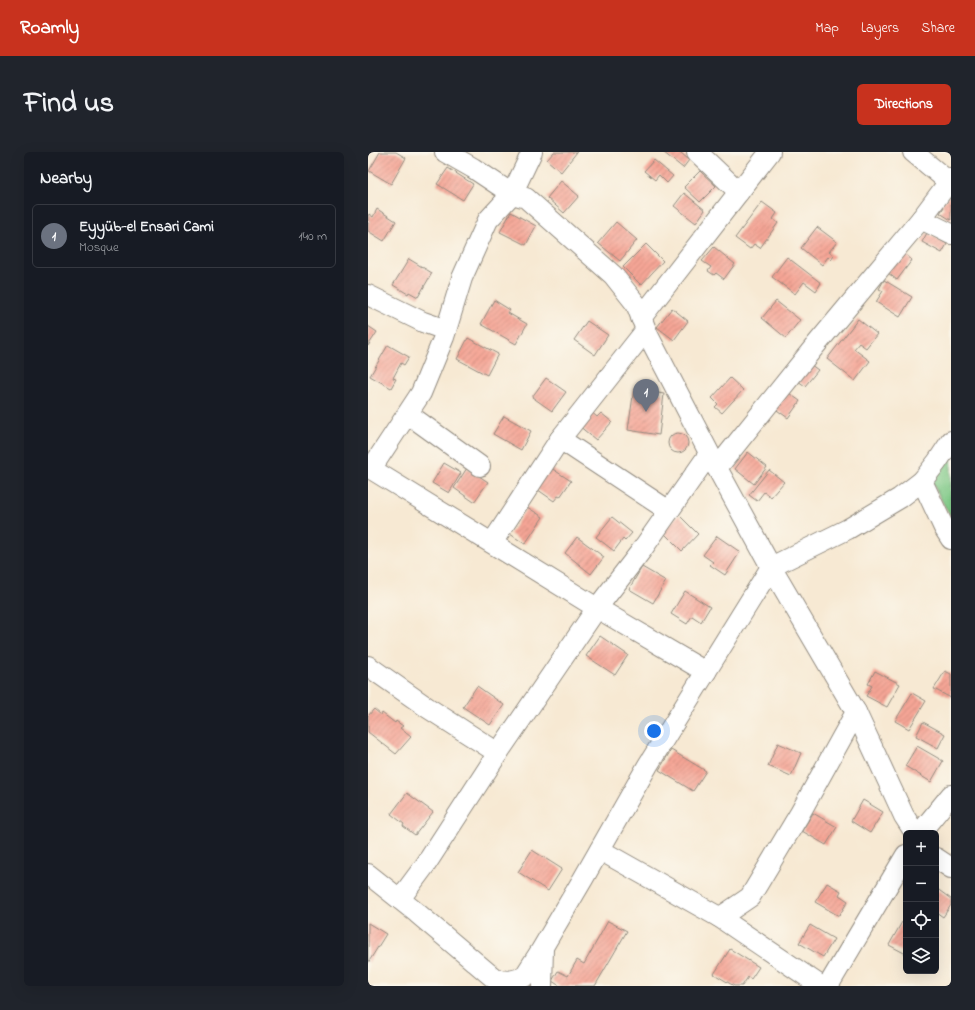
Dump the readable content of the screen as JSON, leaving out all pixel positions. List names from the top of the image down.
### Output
{
  "page": {
    "header": "Roamly",
    "nav": ["Map", "Layers", "Share"],
    "title": "Find us",
    "buttons": "Directions",
    "heading": "Nearby",
    "list": [
      {
        "mark": "1",
        "name": "Eyyüb-el Ensari Cami",
        "note": "Mosque",
        "value": "140 m"
      }
    ],
    "pins": "1",
    "map_buttons": ["+", "−"]
  }
}
